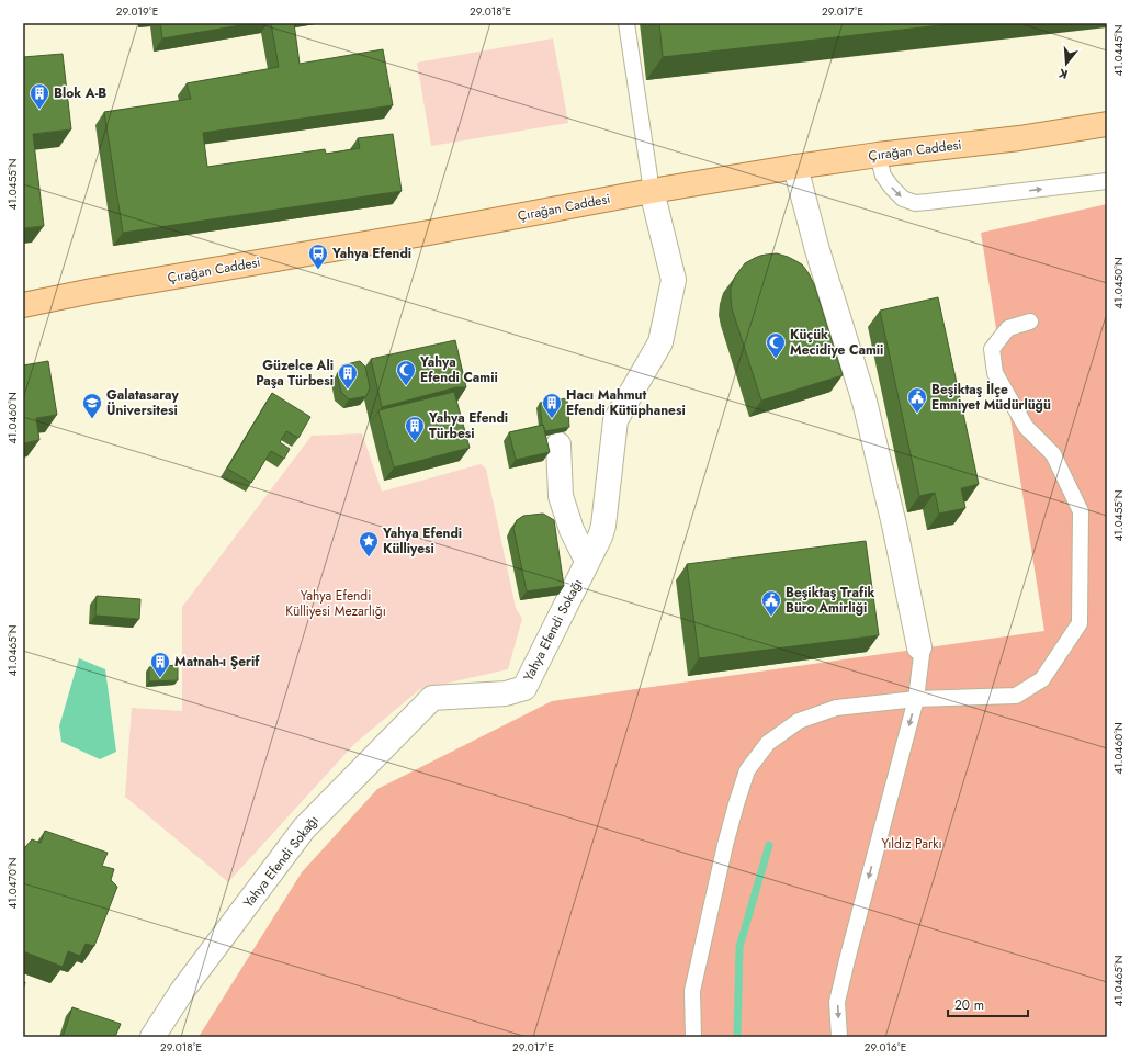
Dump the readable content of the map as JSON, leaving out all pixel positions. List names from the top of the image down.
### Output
{
  "streets": {
    "main road": ["Çırağan Caddesi"],
    "street": ["Yahya Efendi Sokağı"]
  },
  "crossings": [
    ["Çırağan Caddesi", "Yahya Efendi Sokağı"]
  ],
  "parks": ["Yahya Efendi Külliyesi Mezarlığı", "Yıldız Parkı"],
  "places": {
    "building": [
      "Blok A-B",
      "Güzelce Ali Paşa Türbesi",
      "Hacı Mahmut Efendi Kütüphanesi",
      "Yahya Efendi Türbesi",
      "Matnah-ı Şerif"
    ],
    "bus stop": ["Yahya Efendi"],
    "mosque": ["Küçük Mecidiye Camii", "Yahya Efendi Camii"],
    "public building": ["Beşiktaş İlçe Emniyet Müdürlüğü", "Beşiktaş Trafik Büro Amirliği"],
    "school or university": ["Galatasaray Üniversitesi"],
    "place": ["Yahya Efendi Külliyesi"]
  },
  "scale_bar": "20 m",
  "north": "bottom",
  "coordinates": [
    "29.019°E",
    "29.018°E",
    "29.017°E",
    "41.0445°N",
    "41.0455°N",
    "41.0450°N",
    "41.0460°N",
    "41.0465°N",
    "41.0470°N",
    "29.016°E"
  ]
}
